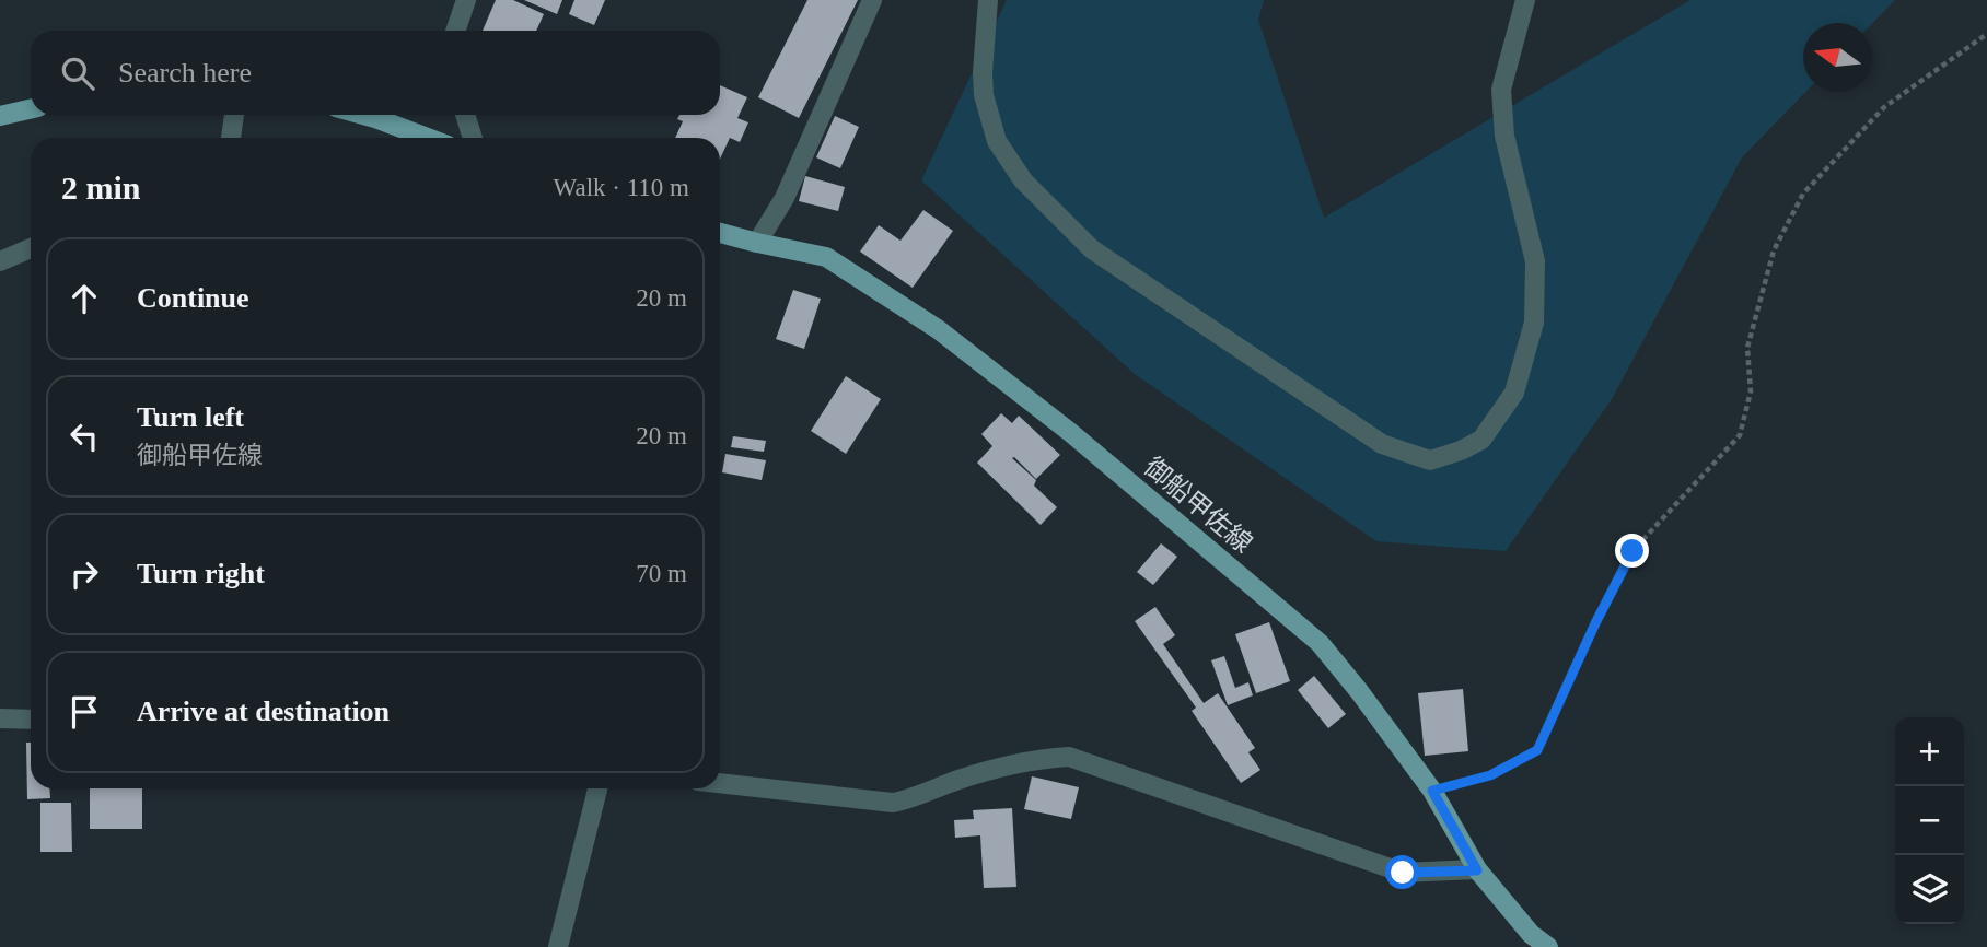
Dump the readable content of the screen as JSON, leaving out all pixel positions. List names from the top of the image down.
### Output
{
  "streets": {
    "main road": ["御船甲佐線"]
  },
  "north": "left",
  "page": {
    "search": "Search here",
    "heading": ["2 min", "Walk · 110 m"],
    "list": [
      ["Continue", "20 m"],
      ["Turn left", "御船甲佐線", "20 m"],
      ["Turn right", "70 m"],
      "Arrive at destination"
    ],
    "map_buttons": ["+", "−"]
  }
}
